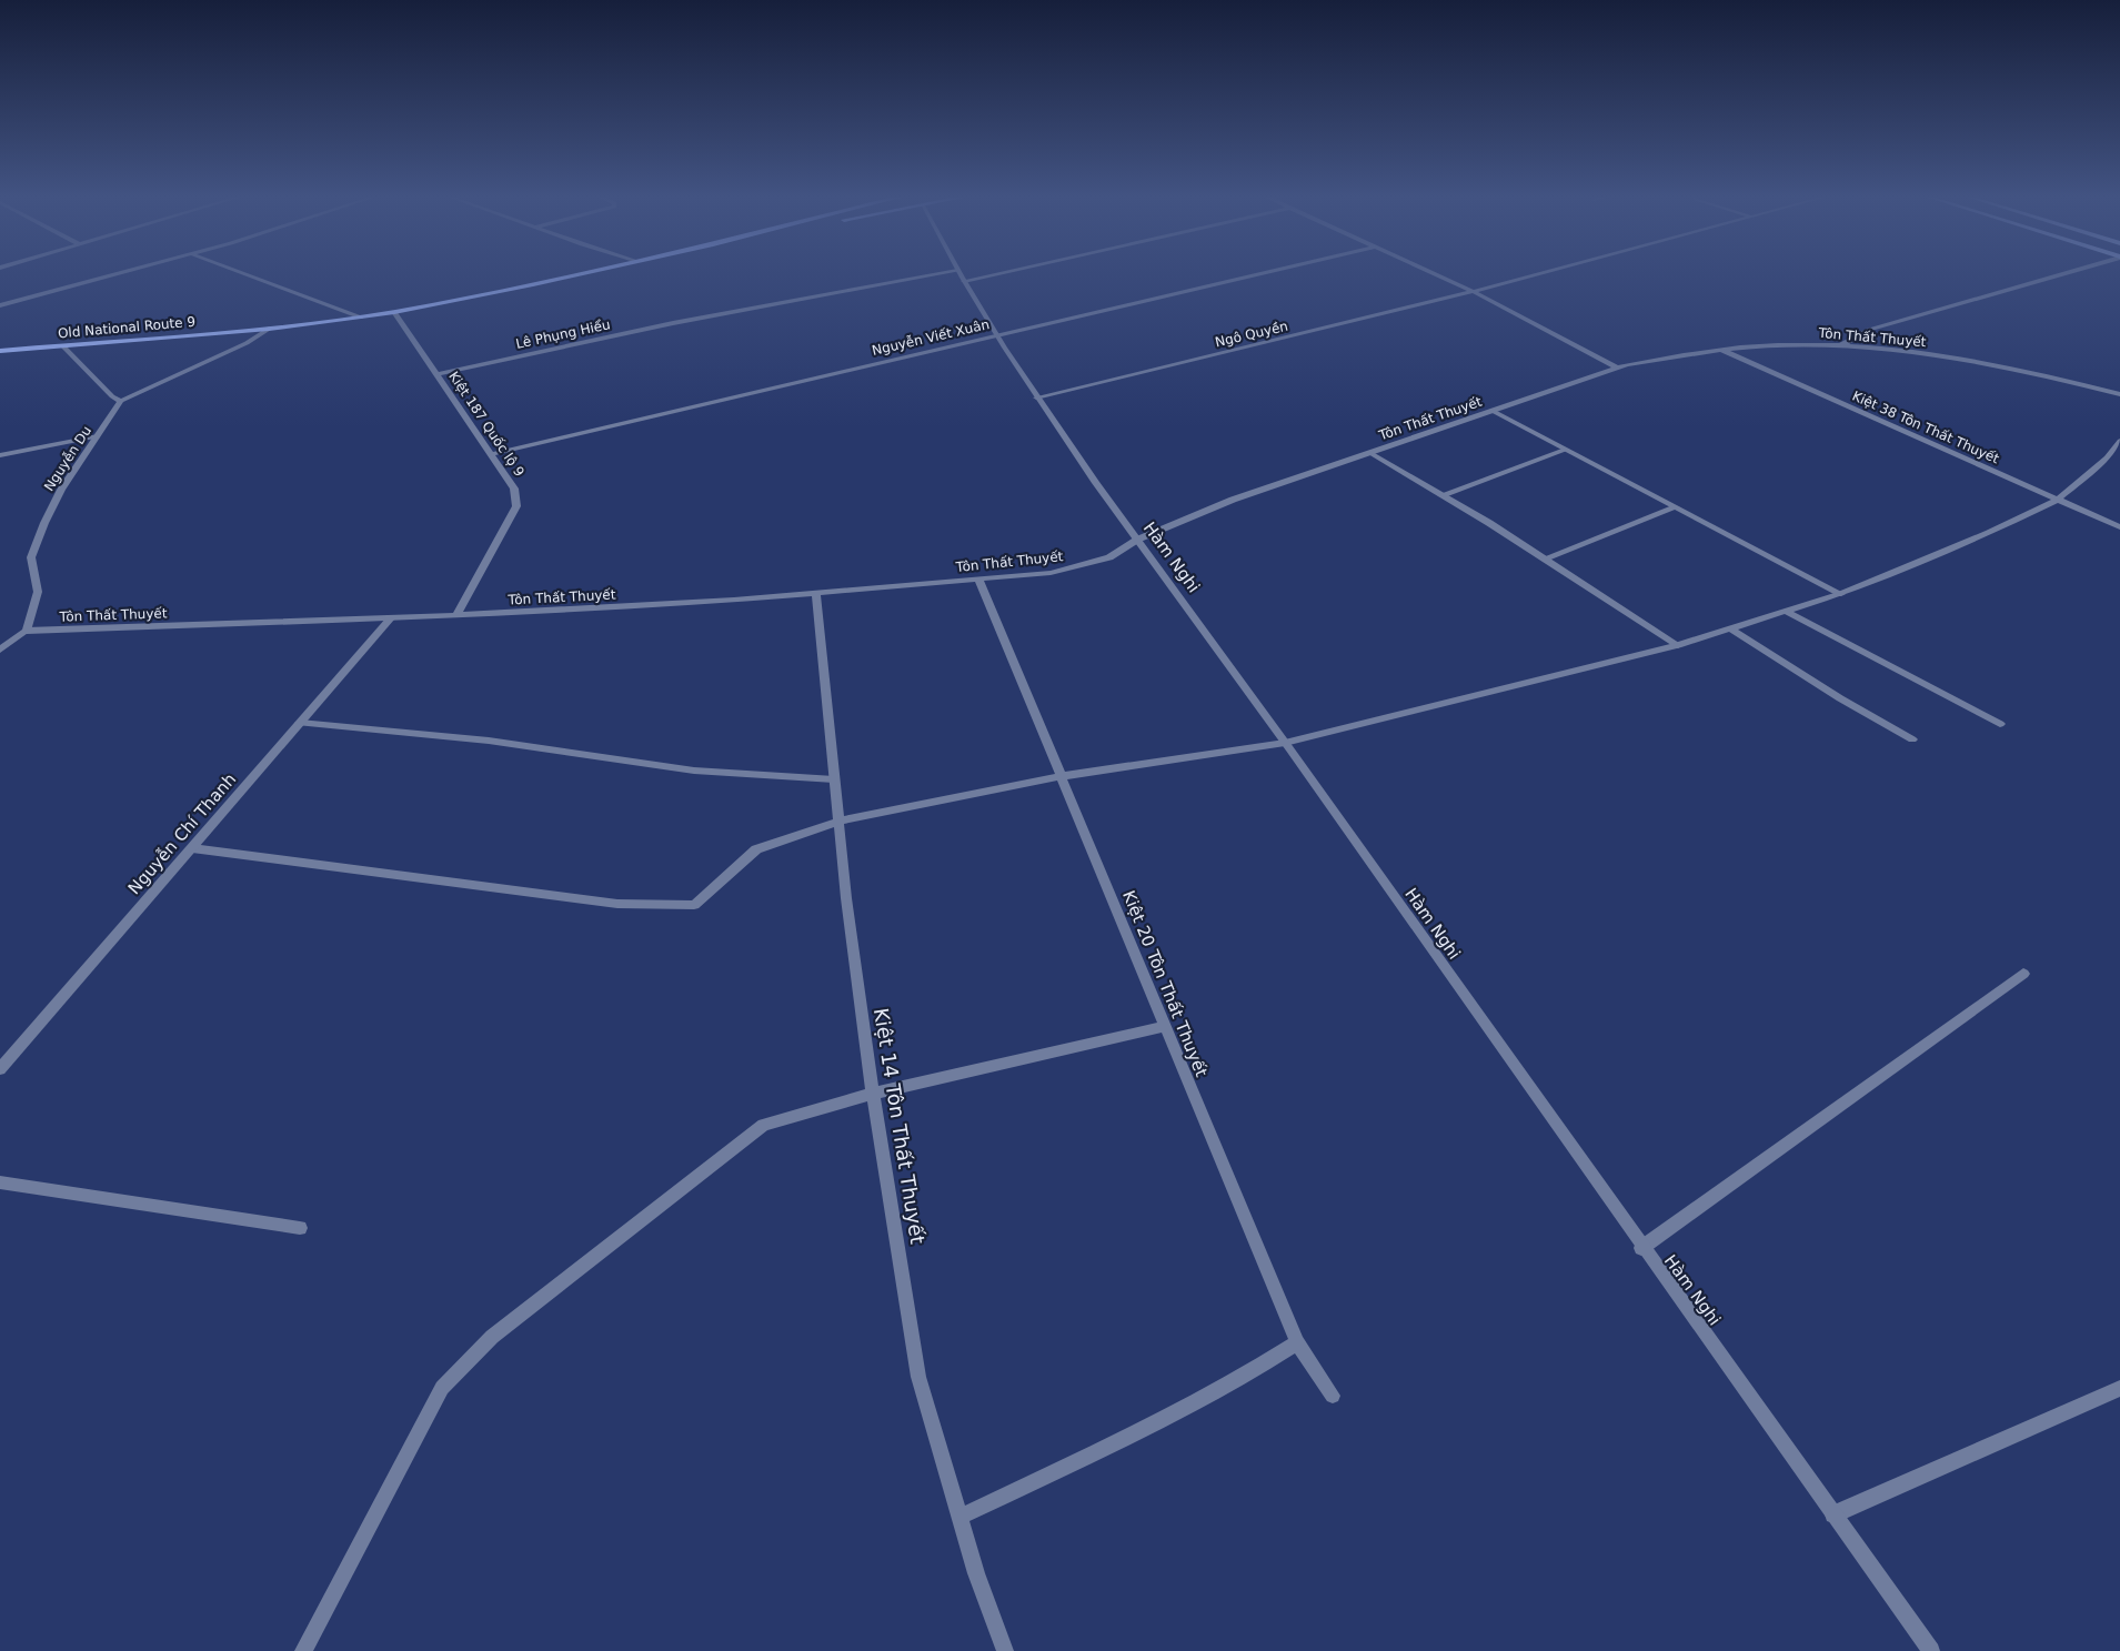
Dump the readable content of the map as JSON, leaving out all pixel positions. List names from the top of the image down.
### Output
{
  "streets": {
    "main road": ["Old National Route 9"],
    "street": [
      "Lê Phụng Hiểu",
      "Ngô Quyền",
      "Nguyễn Viết Xuân",
      "Tôn Thất Thuyết",
      "Kiệt 187 Quốc lộ 9",
      "Kiệt 38 Tôn Thất Thuyết",
      "Nguyễn Du",
      "Hàm Nghi",
      "Nguyễn Chí Thanh",
      "Kiệt 20 Tôn Thất Thuyết",
      "Kiệt 14 Tôn Thất Thuyết"
    ]
  },
  "crossings": [
    ["Old National Route 9", "Kiệt 187 Quốc lộ 9"],
    ["Lê Phụng Hiểu", "Kiệt 187 Quốc lộ 9"],
    ["Lê Phụng Hiểu", "Hàm Nghi"],
    ["Ngô Quyền", "Hàm Nghi"],
    ["Nguyễn Viết Xuân", "Kiệt 187 Quốc lộ 9"],
    ["Nguyễn Viết Xuân", "Hàm Nghi"],
    ["Tôn Thất Thuyết", "Kiệt 187 Quốc lộ 9"],
    ["Tôn Thất Thuyết", "Kiệt 38 Tôn Thất Thuyết"],
    ["Tôn Thất Thuyết", "Nguyễn Du"],
    ["Tôn Thất Thuyết", "Hàm Nghi"],
    ["Tôn Thất Thuyết", "Nguyễn Chí Thanh"],
    ["Tôn Thất Thuyết", "Kiệt 20 Tôn Thất Thuyết"],
    ["Tôn Thất Thuyết", "Kiệt 14 Tôn Thất Thuyết"]
  ]
}
